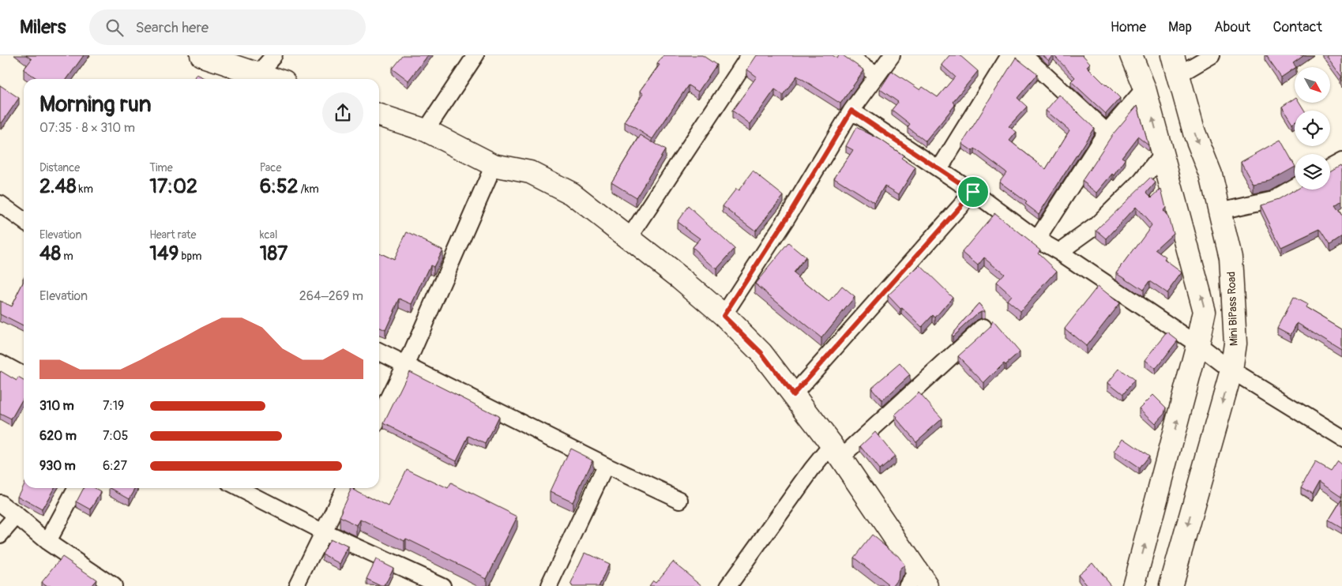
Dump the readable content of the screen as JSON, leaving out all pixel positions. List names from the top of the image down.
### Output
{
  "streets": {
    "street": ["Mini BiPass Road"]
  },
  "north": "bottom right",
  "page": {
    "header": "Milers",
    "search": "Search here",
    "nav": [
      "Home",
      "Map",
      "About",
      "Contact"
    ],
    "heading": ["Morning run", "07:35 · 8 × 310 m"],
    "stats": [
      ["Distance", "2.48 km"],
      ["Time", "17:02"],
      ["Pace", "6:52 /km"],
      ["Elevation", "48 m"],
      ["Heart rate", "149 bpm"],
      ["kcal", "187"]
    ],
    "chart": ["Elevation", "264–269 m"],
    "list": [
      {
        "name": "310 m",
        "note": "7:19"
      },
      {
        "name": "620 m",
        "note": "7:05"
      },
      {
        "name": "930 m",
        "note": "6:27"
      }
    ]
  }
}
